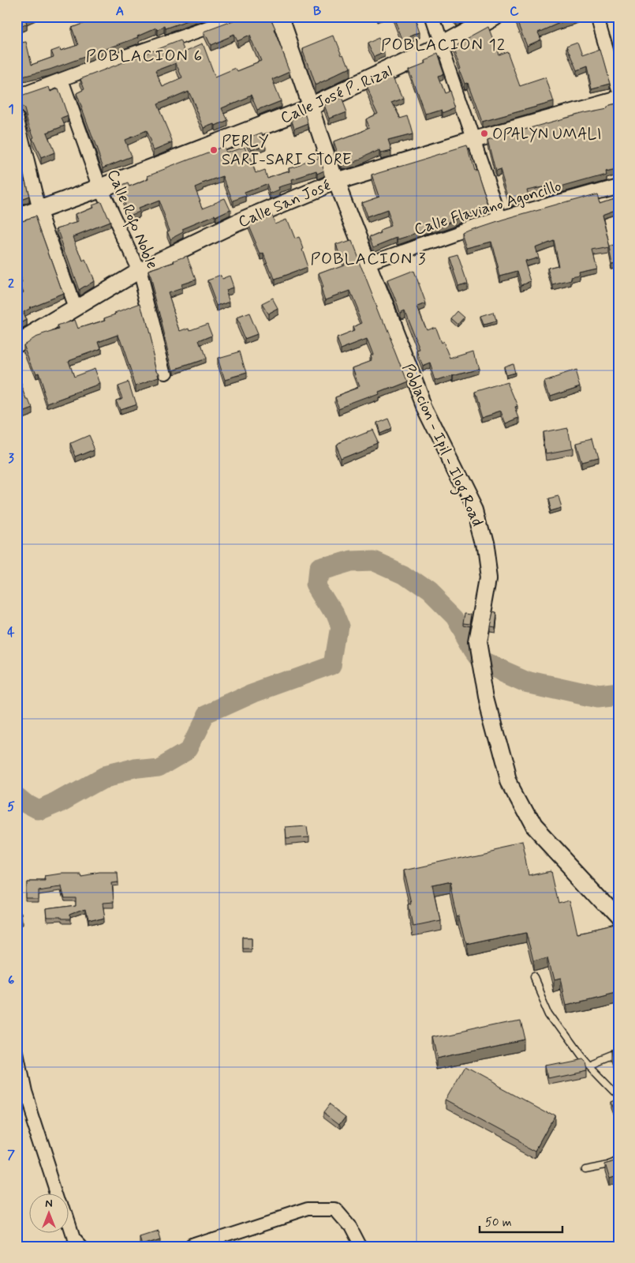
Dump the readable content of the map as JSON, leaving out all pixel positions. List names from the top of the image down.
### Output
{
  "streets": {
    "main road": ["Calle José P. Rizal"],
    "street": [
      "Calle San José",
      "Calle Flaviano Agoncillo",
      "Calle Rofo Noble",
      "Poblacion - Ipil - Ilog Road"
    ]
  },
  "crossings": [
    ["Calle José P. Rizal", "Calle Rofo Noble"],
    ["Calle José P. Rizal", "Poblacion - Ipil - Ilog Road"],
    ["Calle San José", "Calle Rofo Noble"],
    ["Calle San José", "Poblacion - Ipil - Ilog Road"],
    ["Calle Flaviano Agoncillo", "Poblacion - Ipil - Ilog Road"]
  ],
  "districts": ["POBLACION 12", "POBLACION 6", "POBLACION 3"],
  "places": ["OPALYN UMALI", "PERLY SARI-SARI STORE"],
  "scale_bar": "50 m",
  "north": "top",
  "grid": {
    "columns": ["A", "B", "C"],
    "rows": [
      "1",
      "2",
      "3",
      "4",
      "5",
      "6",
      "7"
    ]
  }
}
